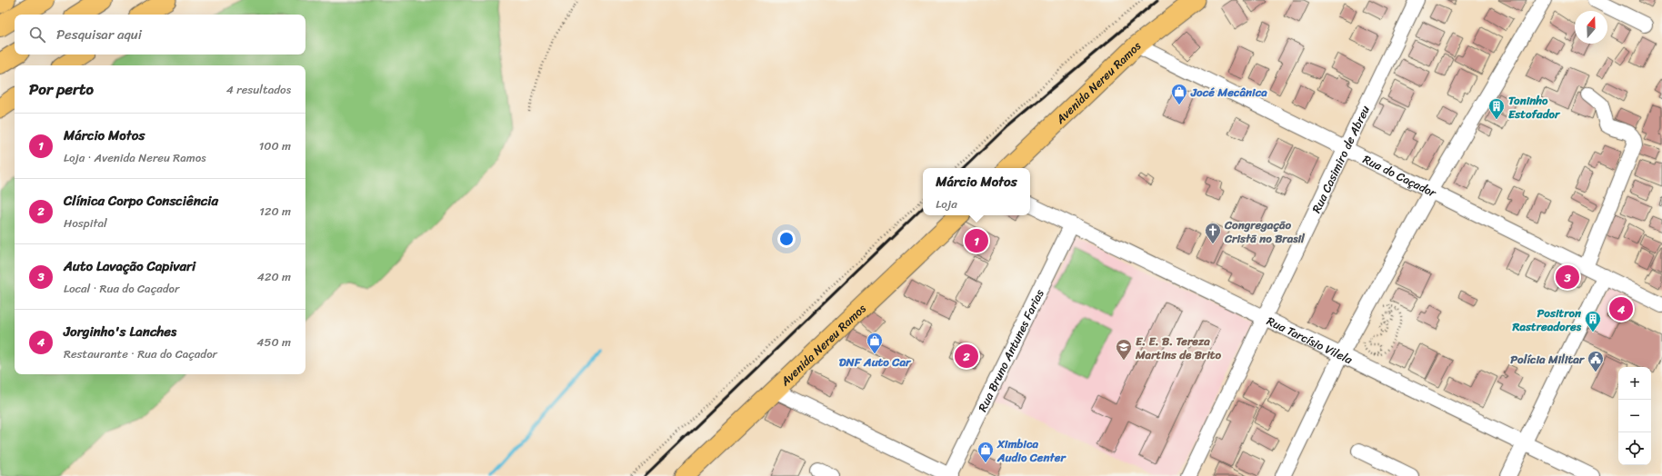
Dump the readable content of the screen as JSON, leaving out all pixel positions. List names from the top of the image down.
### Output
{
  "streets": {
    "main road": ["Avenida Nereu Ramos"],
    "street": [
      "Rua Casimiro de Abreu",
      "Rua do Caçador",
      "Rua Tarcísio Vilela",
      "Rua Bruno Antunes Farias"
    ]
  },
  "crossings": [
    ["Avenida Nereu Ramos", "Rua do Caçador"],
    ["Rua Casimiro de Abreu", "Rua do Caçador"],
    ["Rua Casimiro de Abreu", "Rua Tarcísio Vilela"],
    ["Rua Tarcísio Vilela", "Rua Bruno Antunes Farias"]
  ],
  "places": {
    "shop": ["Jocé Mecânica", "DNF Auto Car", "Ximbica Audio Center"],
    "building": ["Toninho Estofador", "Positron Rastreadores"],
    "church": ["Congregação Cristã no Brasil"],
    "school or university": ["E. E. B. Tereza Martins de Brito"],
    "public building": ["Polícia Militar"]
  },
  "north": "top",
  "page": {
    "search": "Pesquisar aqui",
    "heading": ["Por perto", "4 resultados"],
    "list": [
      {
        "mark": "1",
        "name": "Márcio Motos",
        "note": "Loja · Avenida Nereu Ramos",
        "value": "100 m"
      },
      {
        "mark": "2",
        "name": "Clínica Corpo Consciência",
        "note": "Hospital",
        "value": "120 m"
      },
      {
        "mark": "3",
        "name": "Auto Lavação Capivari",
        "note": "Local · Rua do Caçador",
        "value": "420 m"
      },
      {
        "mark": "4",
        "name": "Jorginho's Lanches",
        "note": "Restaurante · Rua do Caçador",
        "value": "450 m"
      }
    ],
    "popup": ["Márcio Motos", "Loja"],
    "pins": [
      "1",
      "3",
      "4",
      "2"
    ],
    "map_buttons": ["+", "−"]
  }
}
